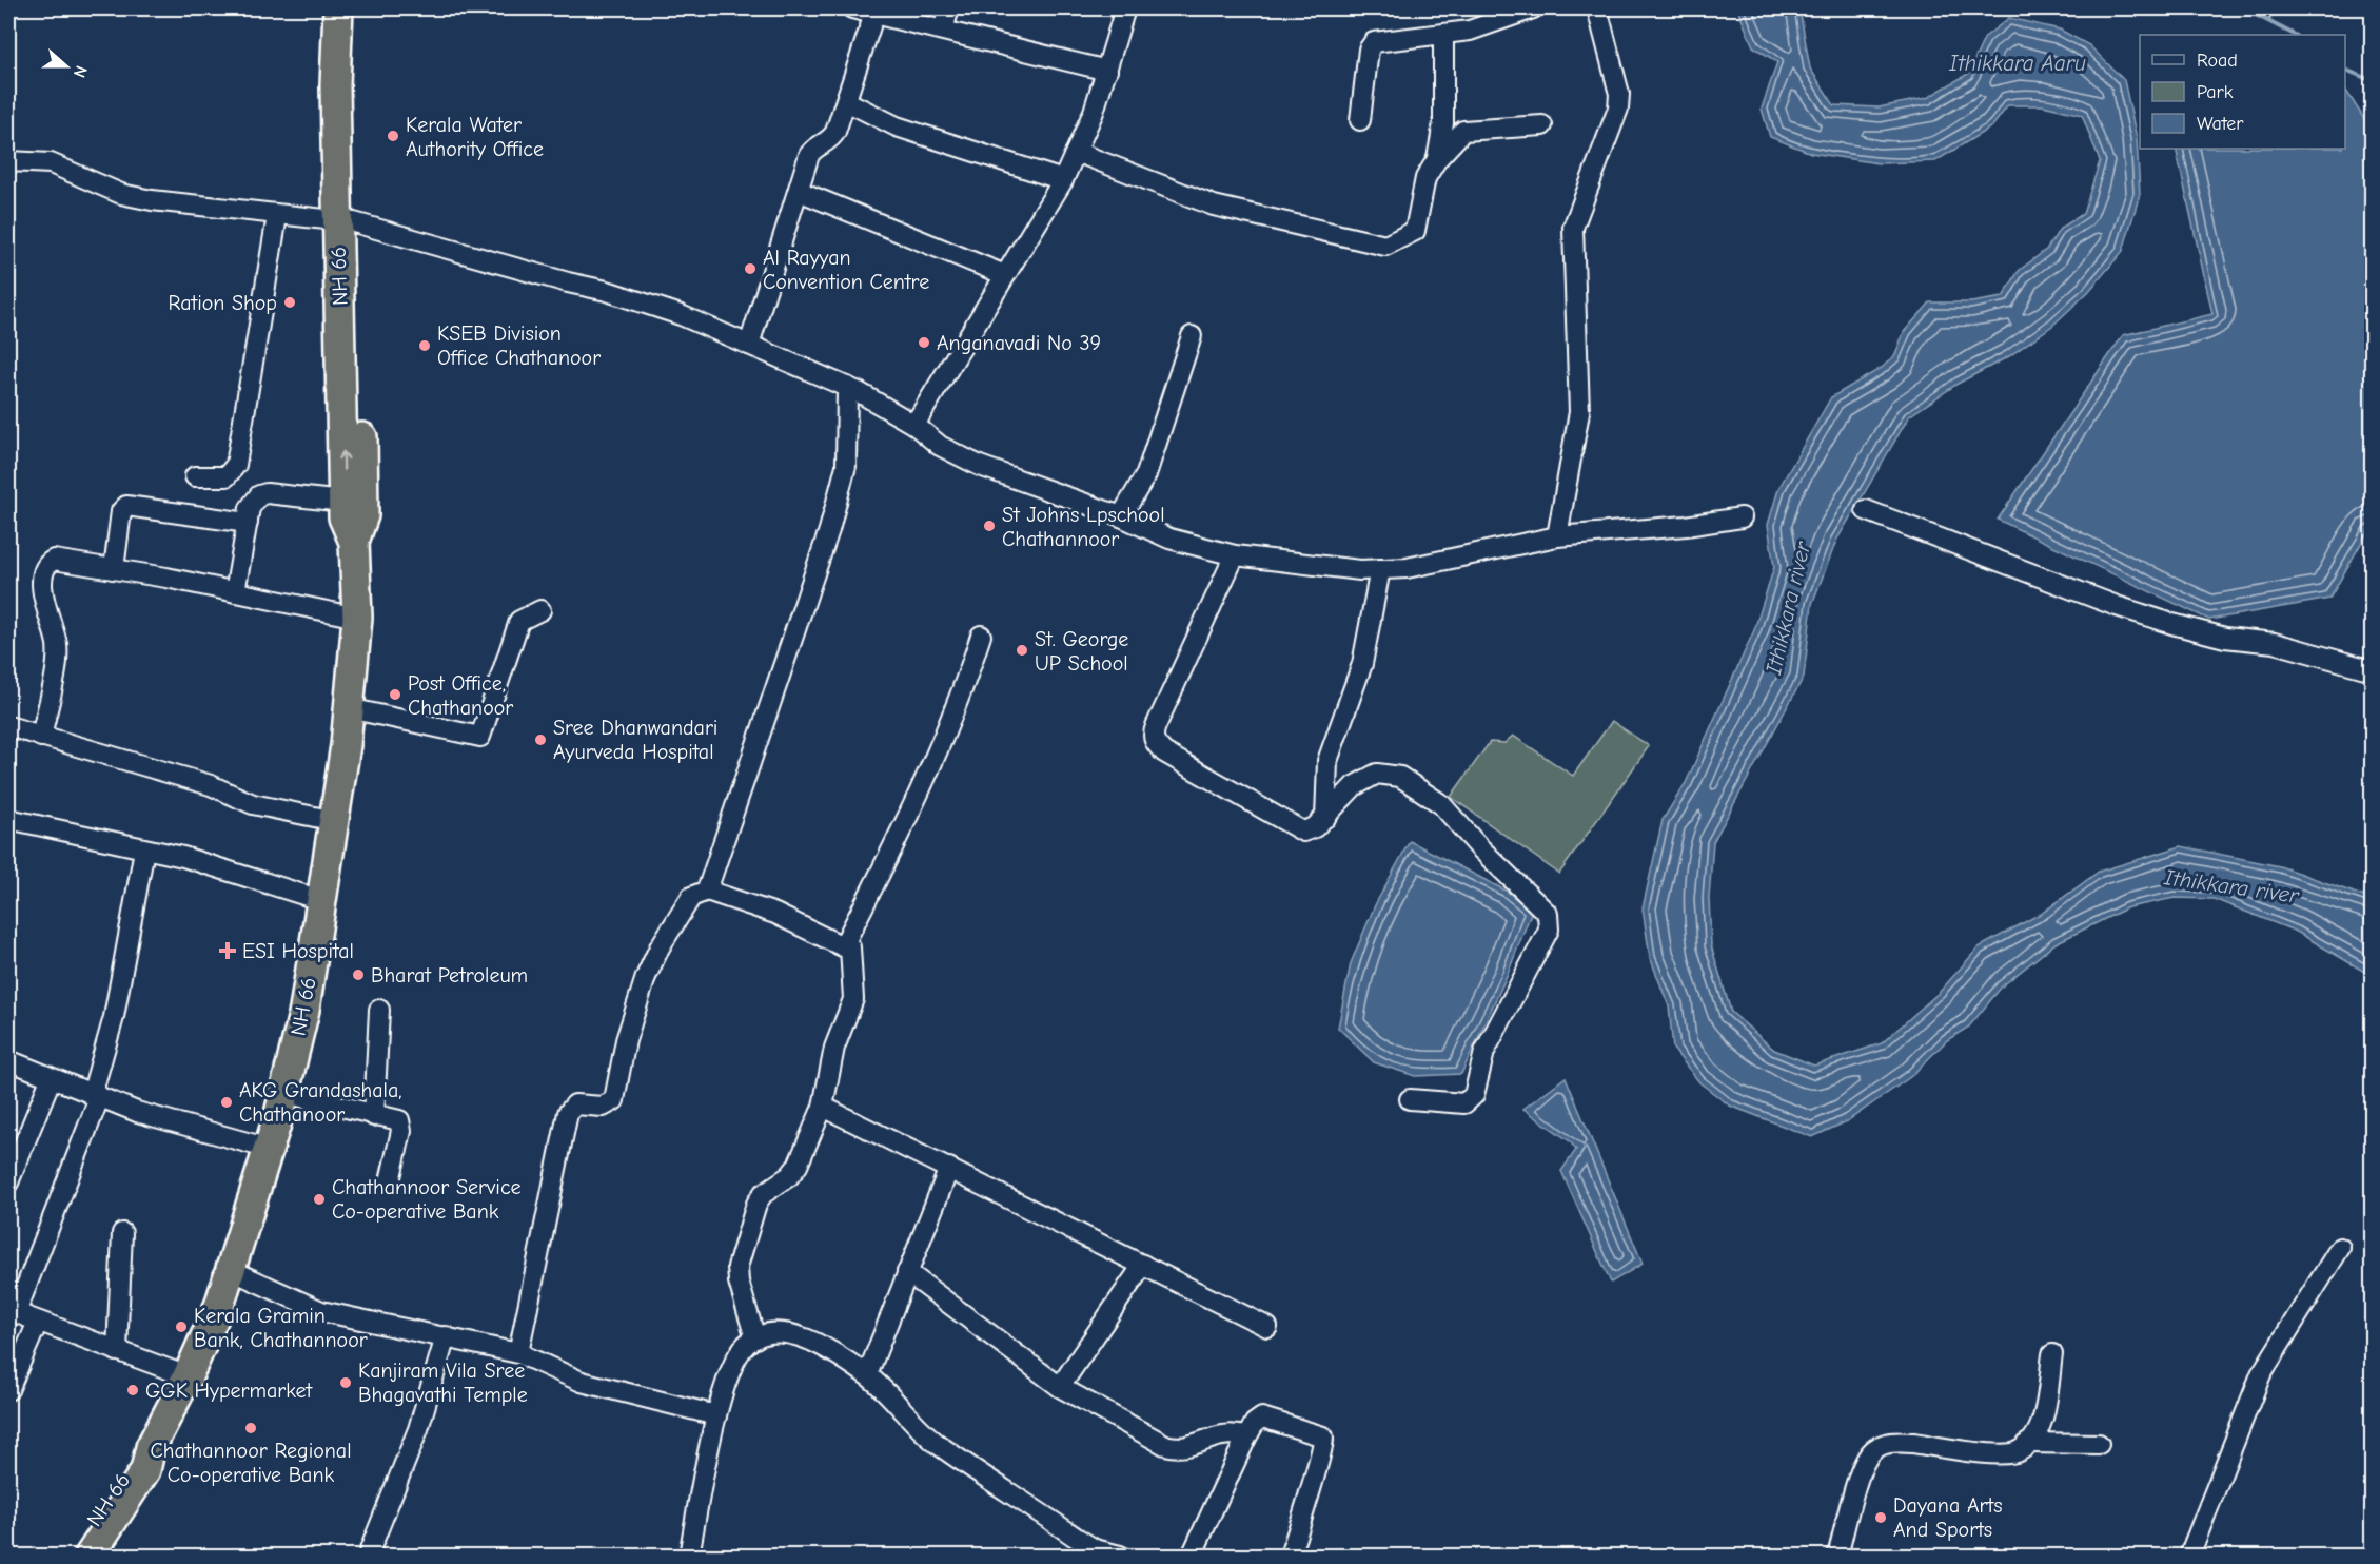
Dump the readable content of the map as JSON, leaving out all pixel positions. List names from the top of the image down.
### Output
{
  "streets": {
    "highway": ["NH 66"]
  },
  "water": ["Ithikkara Aaru", "Ithikkara river"],
  "places": {
    "other": [
      "Kerala Water Authority Office",
      "Al Rayyan Convention Centre",
      "Ration Shop",
      "Anganavadi No 39",
      "KSEB Division Office Chathanoor",
      "St Johns Lpschool Chathannoor",
      "St. George UP School",
      "Post Office, Chathanoor",
      "Sree Dhanwandari Ayurveda Hospital",
      "Bharat Petroleum",
      "AKG Grandashala, Chathanoor",
      "Chathannoor Service Co-operative Bank",
      "Kerala Gramin Bank, Chathannoor",
      "Kanjiram Vila Sree Bhagavathi Temple",
      "GGK Hypermarket",
      "Chathannoor Regional Co-operative Bank",
      "Dayana Arts And Sports"
    ],
    "health": ["ESI Hospital"]
  },
  "legend": ["Road", "Park", "Water"],
  "north": "right"
}
